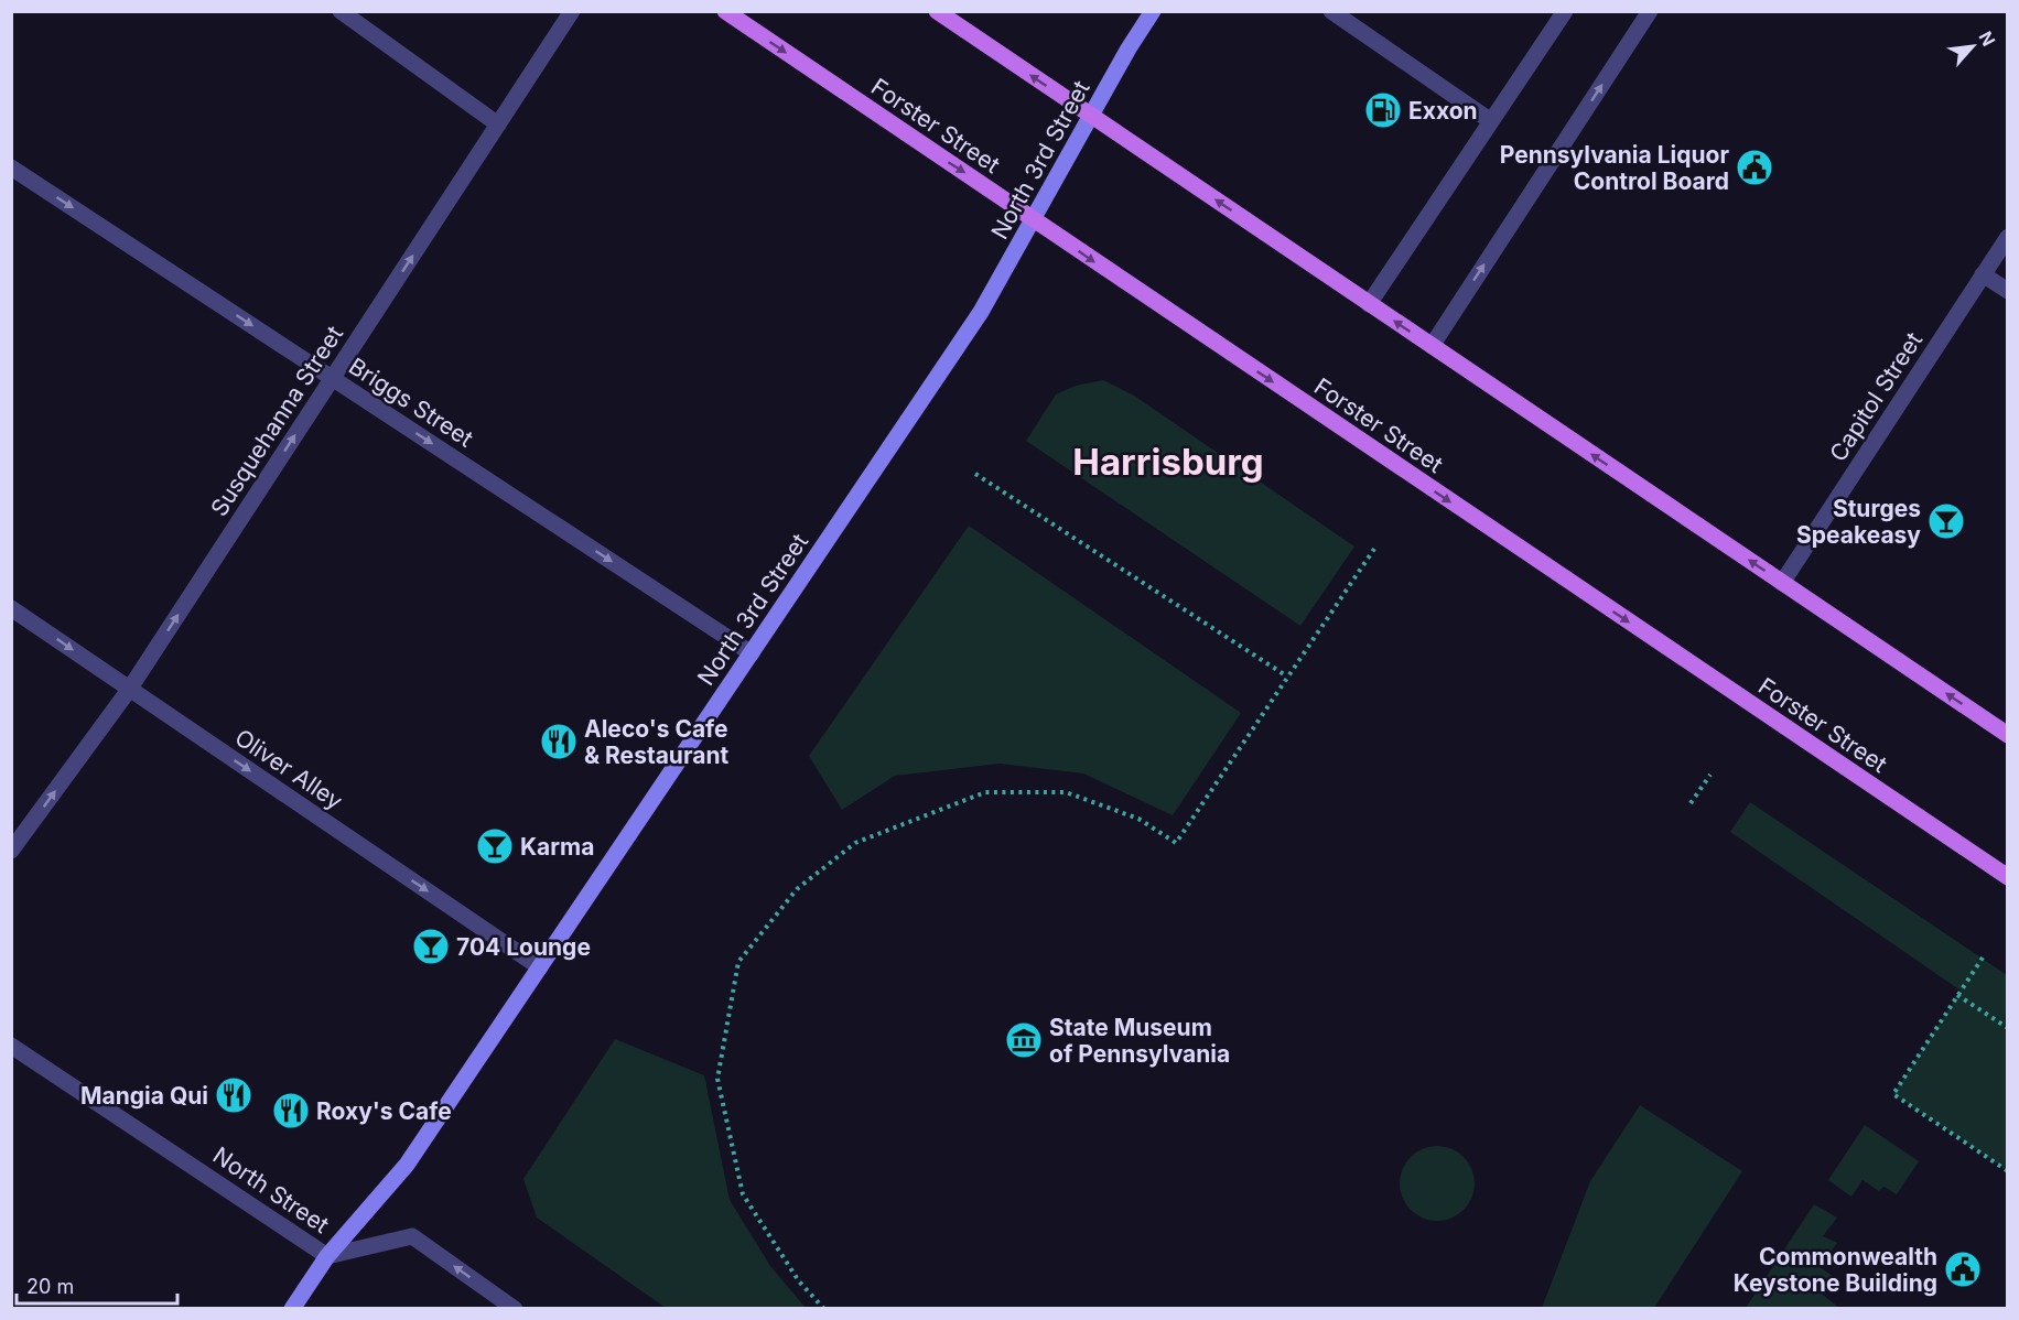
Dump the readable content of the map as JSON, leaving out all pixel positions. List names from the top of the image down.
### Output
{
  "streets": {
    "main road": ["Forster Street", "North 3rd Street"],
    "street": [
      "Capitol Street",
      "Briggs Street",
      "Susquehanna Street",
      "Oliver Alley",
      "North Street"
    ]
  },
  "crossings": [
    ["Forster Street", "North 3rd Street"],
    ["North 3rd Street", "Briggs Street"],
    ["North 3rd Street", "Oliver Alley"],
    ["North 3rd Street", "North Street"],
    ["Briggs Street", "Susquehanna Street"],
    ["Susquehanna Street", "Oliver Alley"]
  ],
  "one_way": ["Briggs Street", "Susquehanna Street", "Oliver Alley"],
  "districts": ["Harrisburg"],
  "places": {
    "fuel station": ["Exxon"],
    "public building": ["Pennsylvania Liquor Control Board", "Commonwealth Keystone Building"],
    "bar": ["Sturges Speakeasy", "Karma", "704 Lounge"],
    "restaurant": ["Aleco's Cafe & Restaurant", "Mangia Qui", "Roxy's Cafe"],
    "museum": ["State Museum of Pennsylvania"]
  },
  "scale_bar": "20 m",
  "north": "top right"
}
